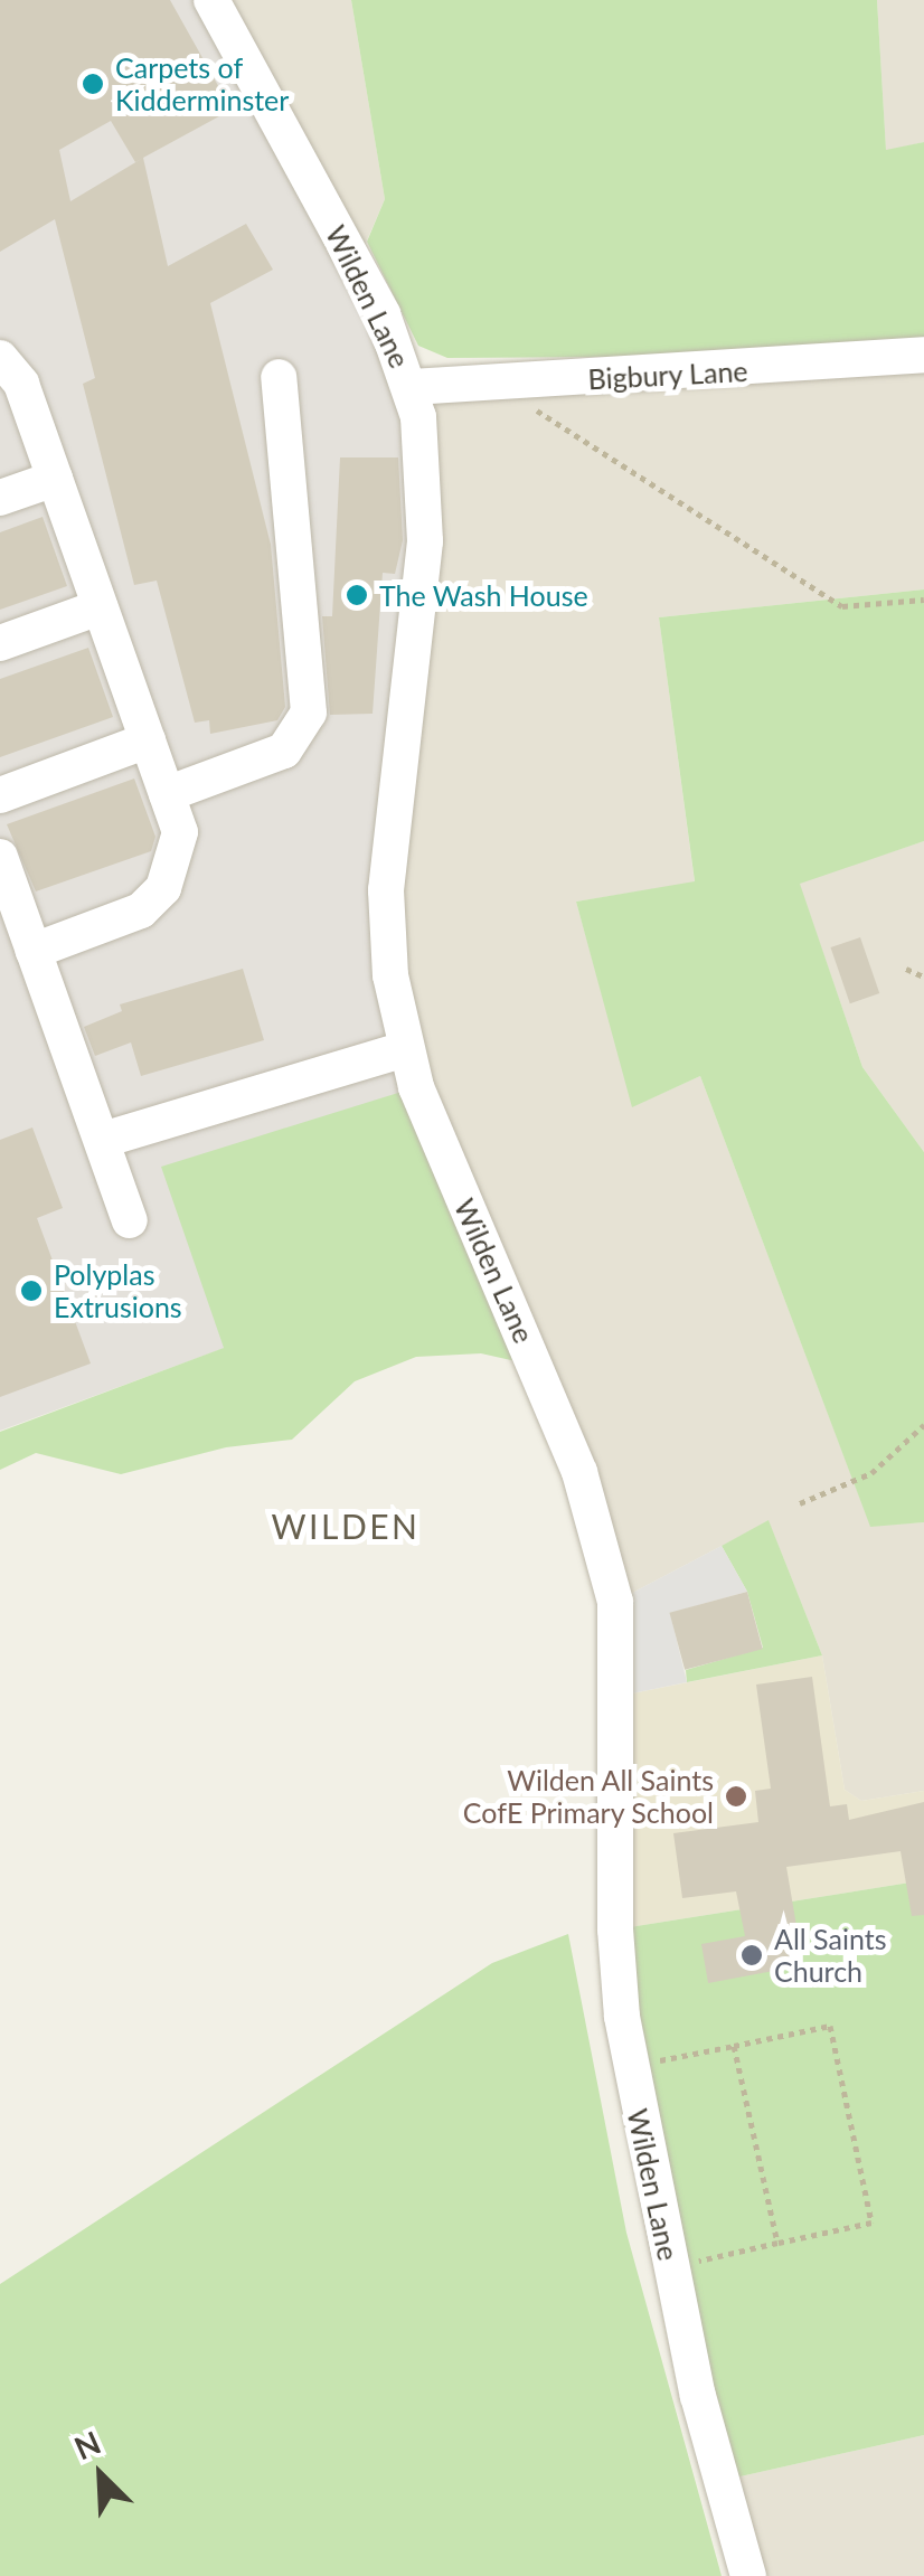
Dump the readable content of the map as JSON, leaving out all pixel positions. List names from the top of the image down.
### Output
{
  "streets": {
    "street": ["Wilden Lane", "Bigbury Lane"]
  },
  "crossings": [
    ["Wilden Lane", "Bigbury Lane"]
  ],
  "districts": ["WILDEN"],
  "places": [
    "Carpets of Kidderminster",
    "The Wash House",
    "Polyplas Extrusions",
    "Wilden All Saints CofE Primary School",
    "All Saints Church"
  ],
  "north": "top left"
}
